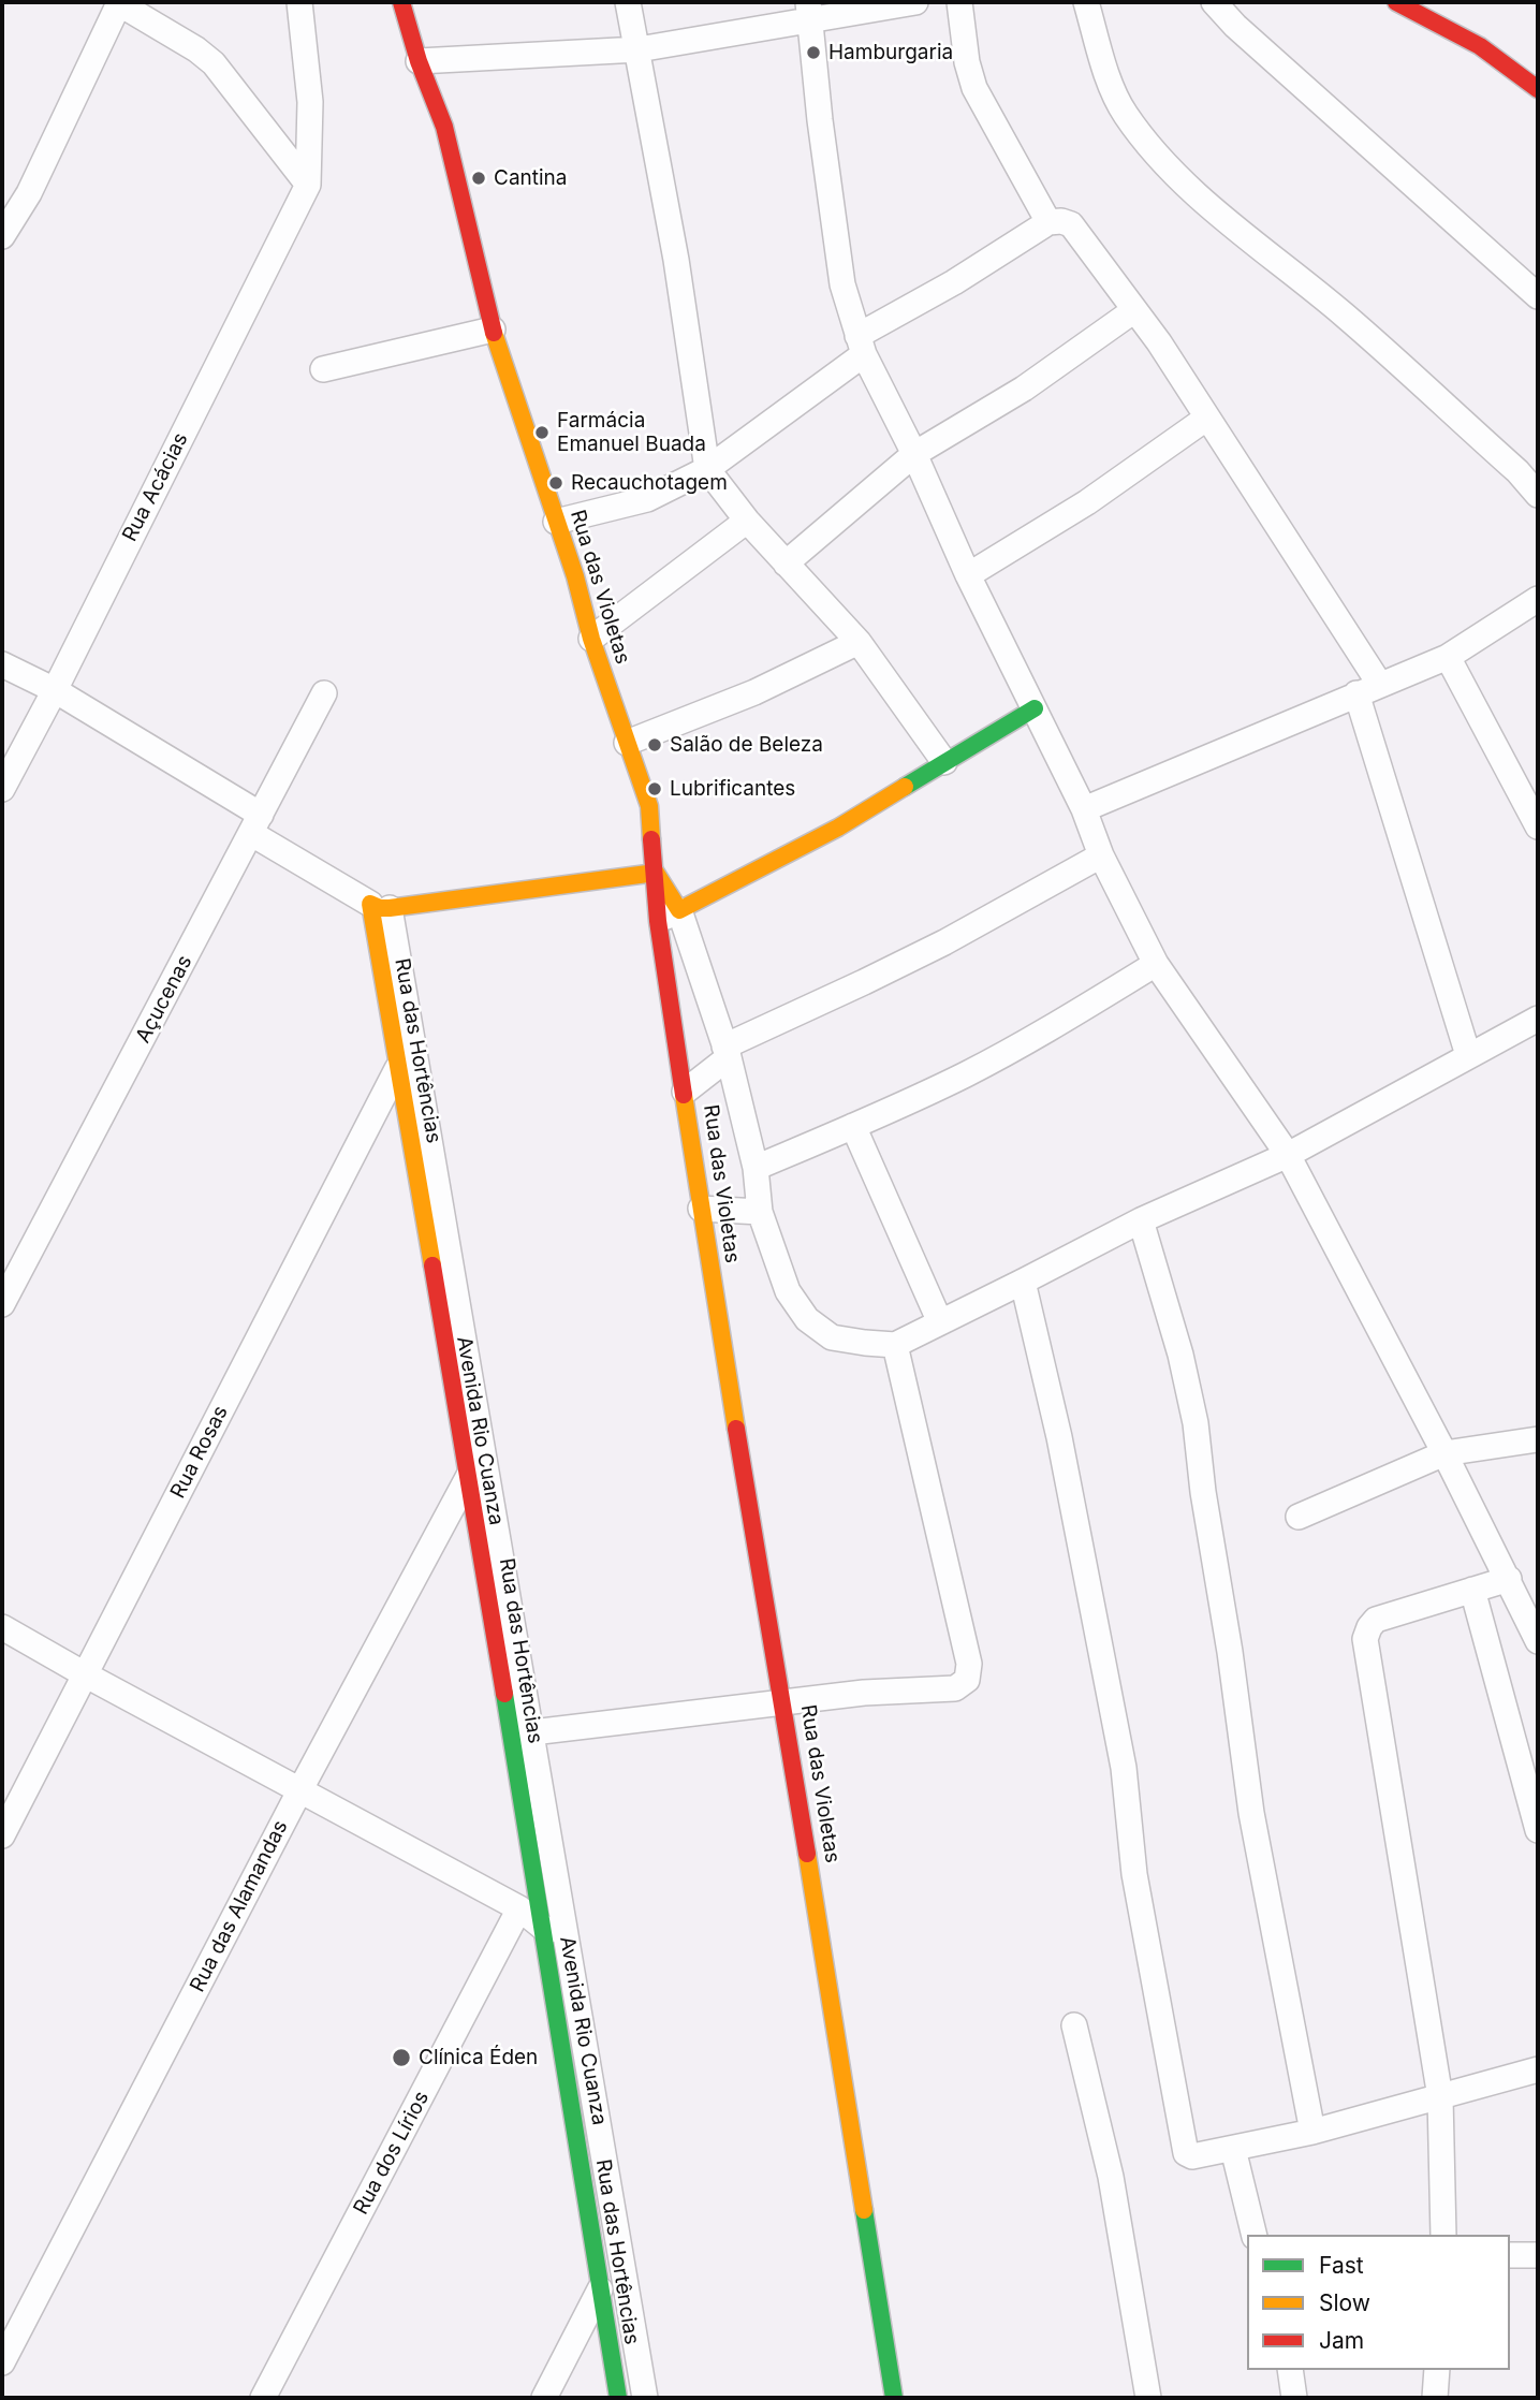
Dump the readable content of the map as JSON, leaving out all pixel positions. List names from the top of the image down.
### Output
{
  "streets": {
    "street": [
      "Rua Acácias",
      "Rua das Violetas",
      "Açucenas",
      "Rua das Hortências",
      "Avenida Rio Cuanza",
      "Rua Rosas",
      "Rua das Alamandas",
      "Rua dos Lírios"
    ]
  },
  "crossings": [
    ["Rua das Hortências", "Avenida Rio Cuanza"],
    ["Rua das Hortências", "Rua Rosas"],
    ["Rua das Hortências", "Rua das Alamandas"],
    ["Avenida Rio Cuanza", "Rua das Alamandas"]
  ],
  "places": [
    "Hamburgaria",
    "Cantina",
    "Farmácia Emanuel Buada",
    "Recauchotagem",
    "Salão de Beleza",
    "Lubrificantes",
    "Clínica Éden"
  ],
  "legend": ["Fast", "Slow", "Jam"]
}
